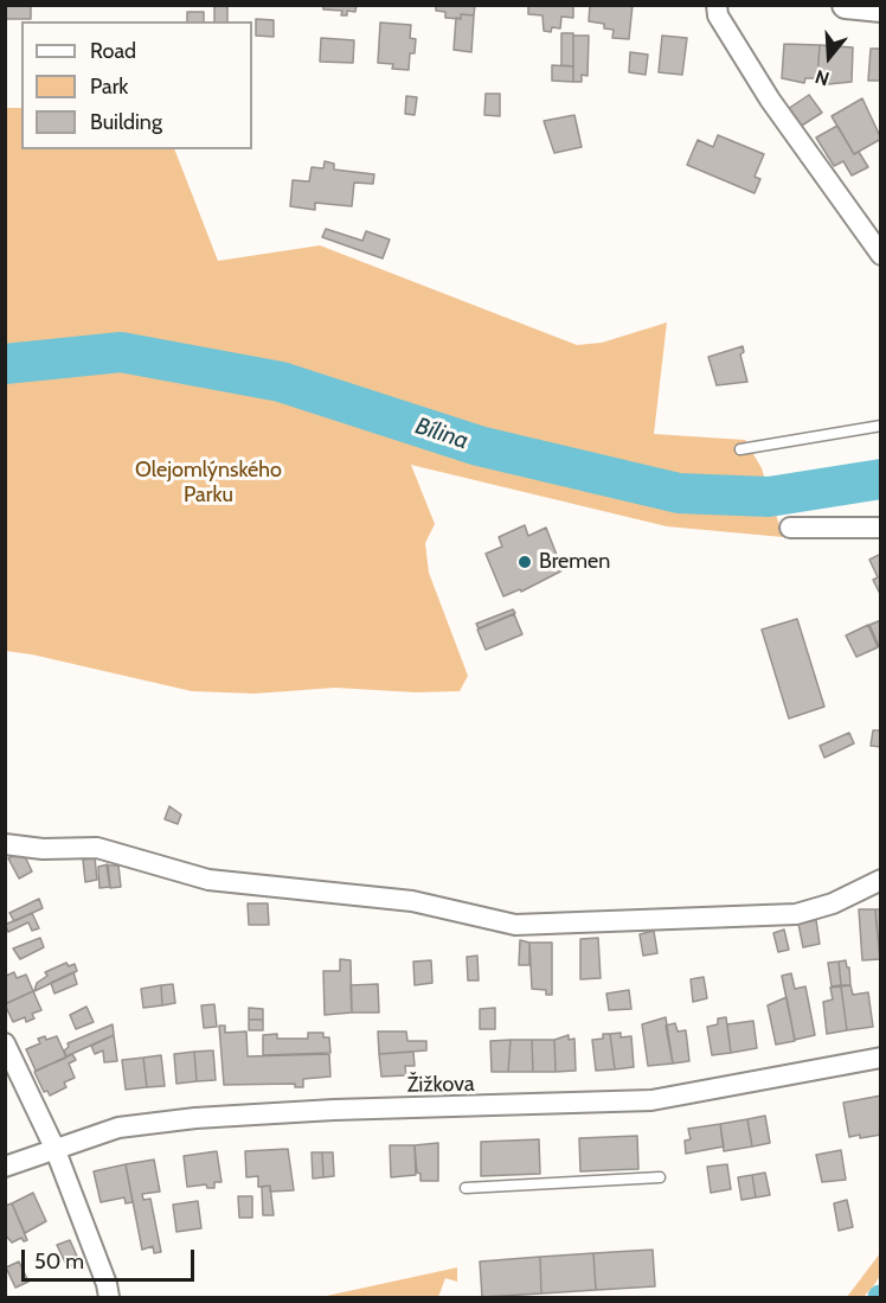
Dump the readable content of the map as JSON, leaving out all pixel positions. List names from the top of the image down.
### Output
{
  "streets": {
    "street": ["Žižkova"]
  },
  "water": ["Bílina"],
  "parks": ["Olejomlýnského Parku"],
  "places": ["Bremen"],
  "legend": ["Road", "Park", "Building"],
  "scale_bar": "50 m",
  "north": "bottom"
}
